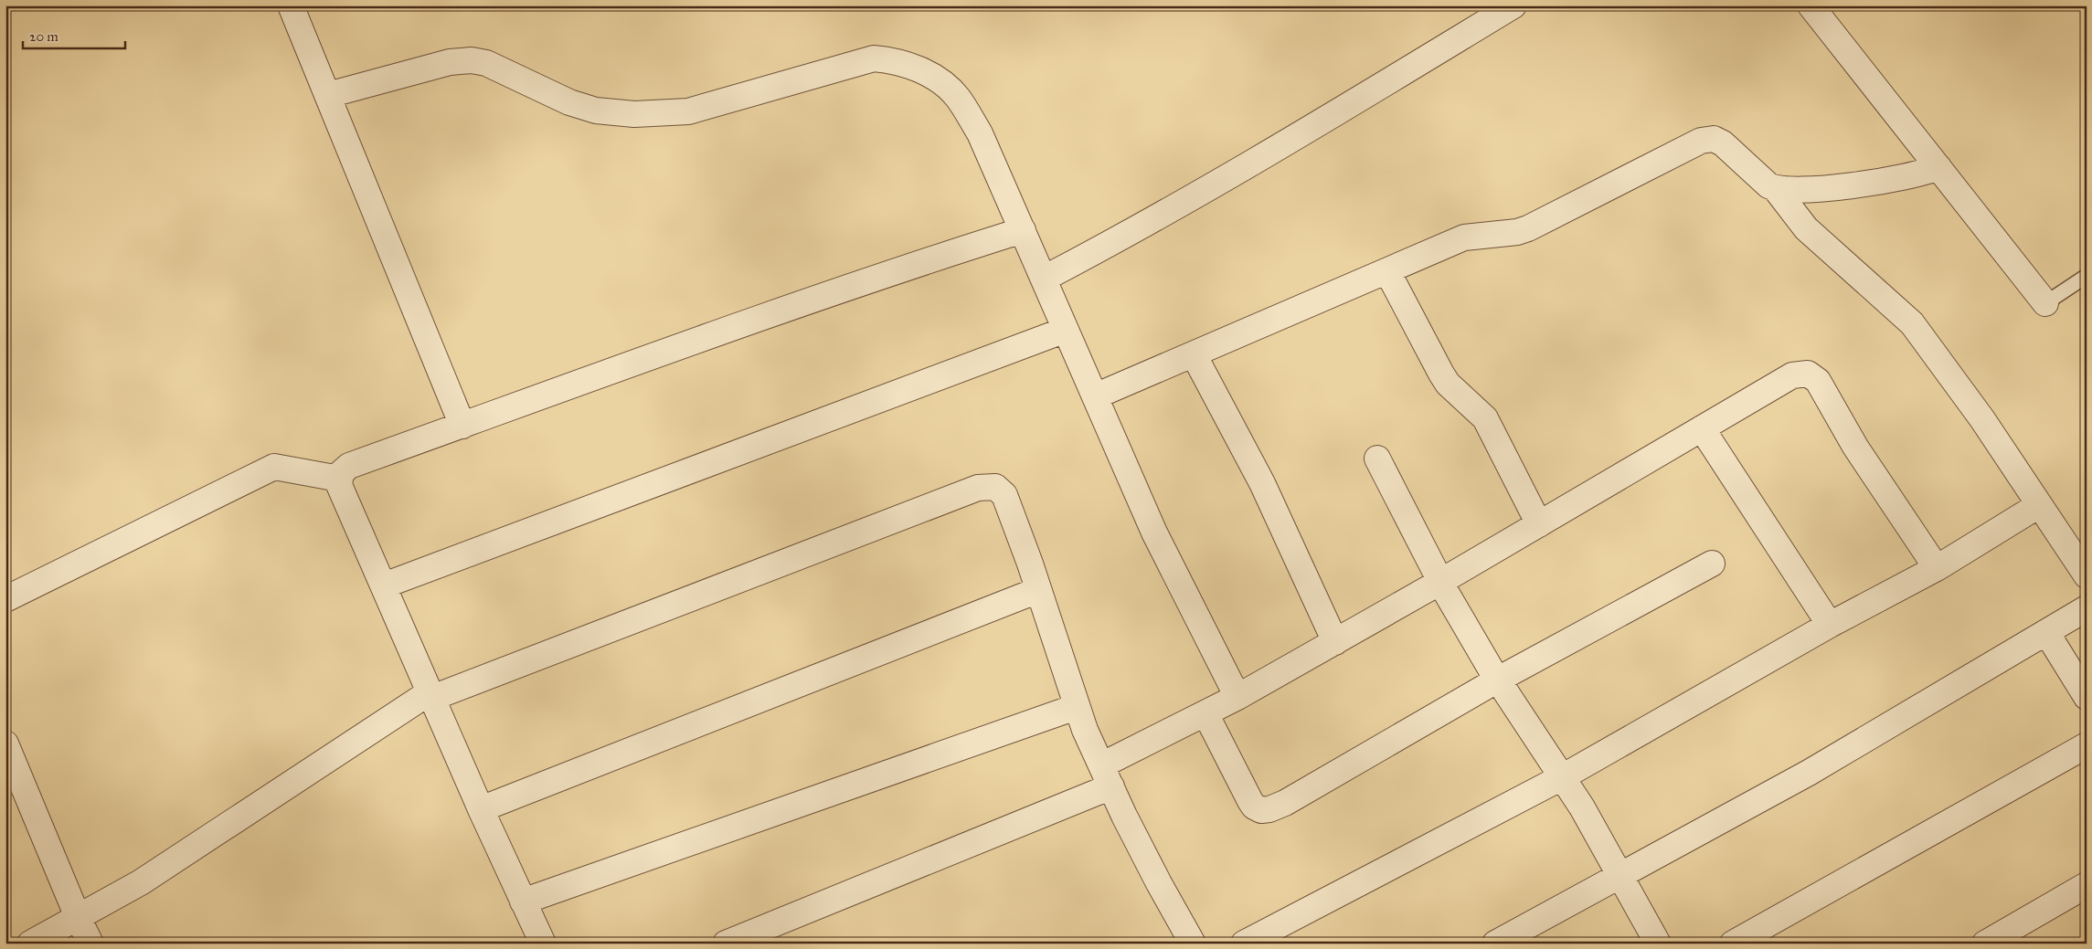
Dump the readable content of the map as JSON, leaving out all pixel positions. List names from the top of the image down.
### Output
{
  "scale_bar": "20 m"
}
